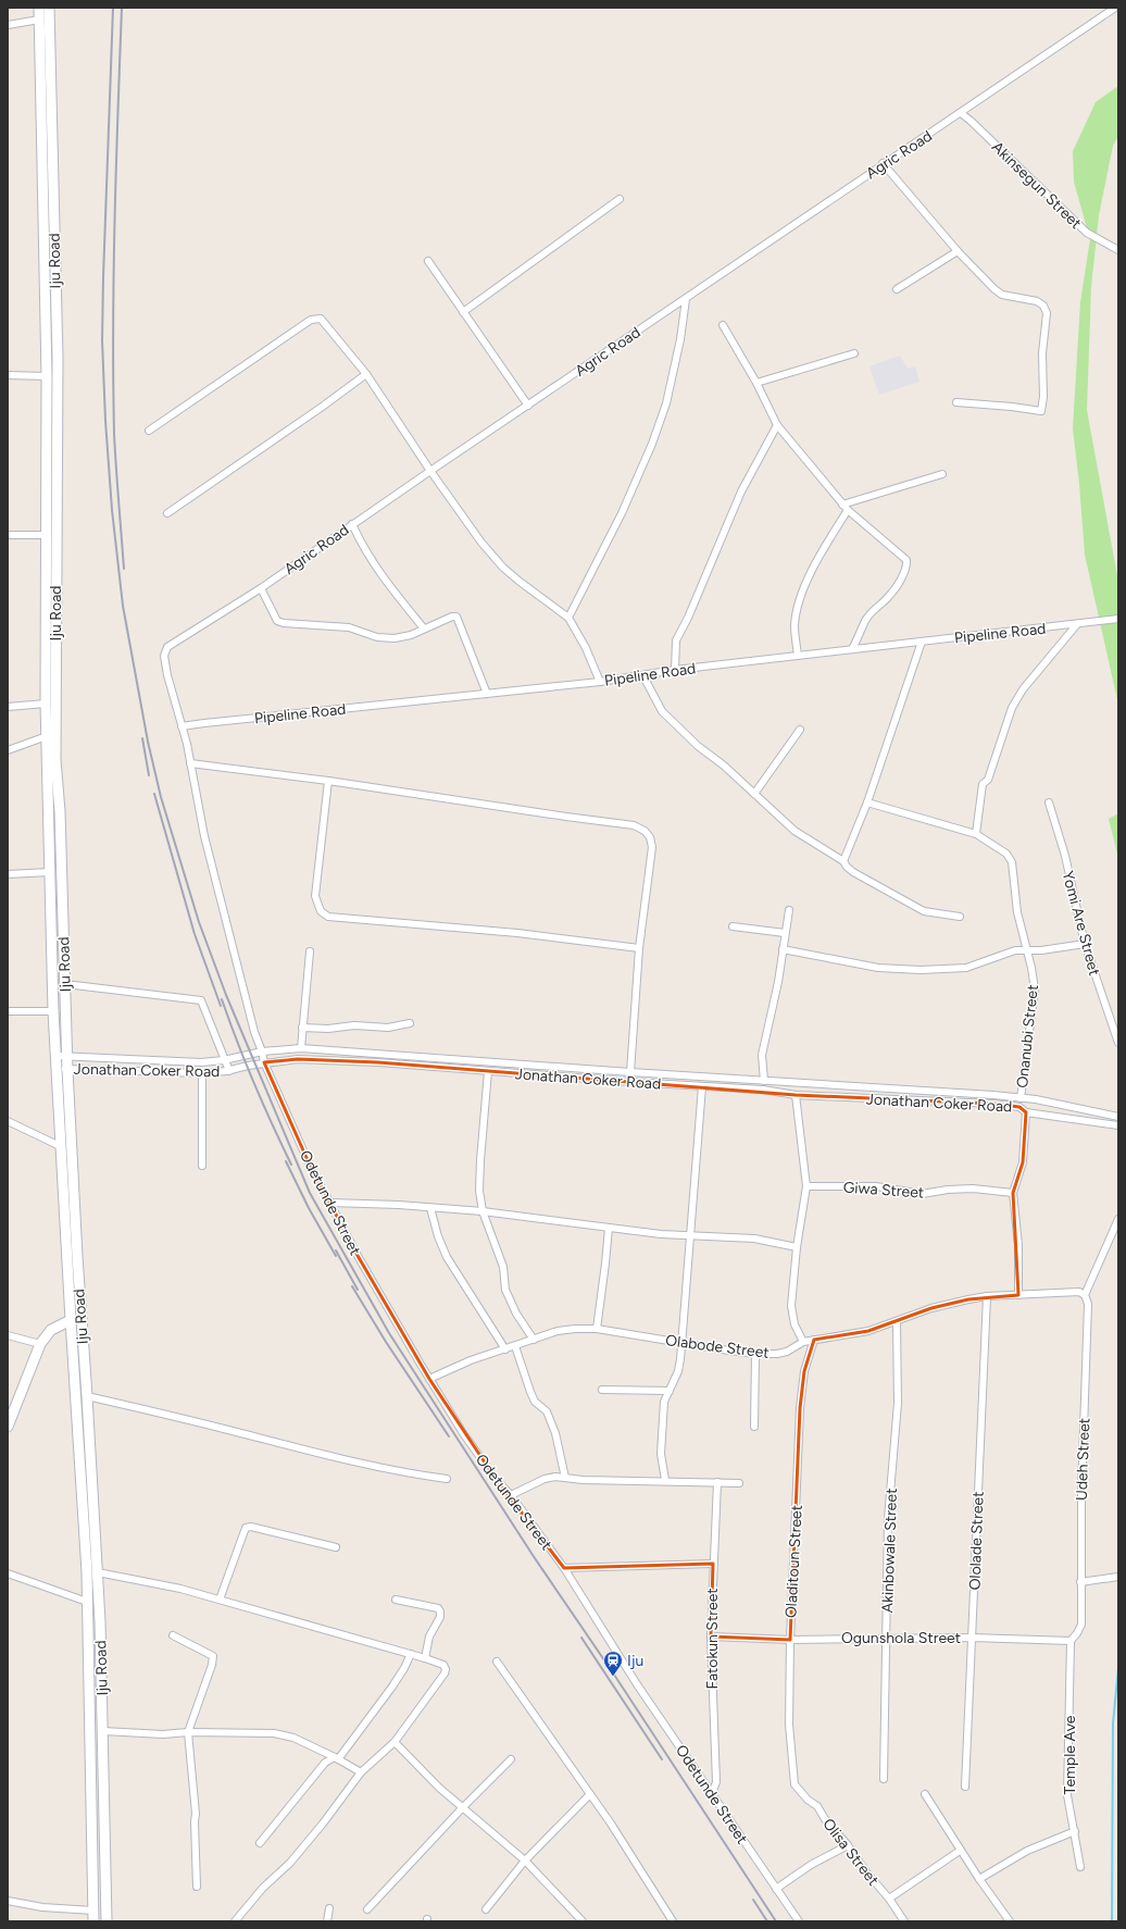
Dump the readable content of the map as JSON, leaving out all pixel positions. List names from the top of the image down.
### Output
{
  "streets": {
    "main road": ["Iju Road"],
    "street": [
      "Agric Road",
      "Akinsegun Street",
      "Pipeline Road",
      "Yomi Are Street",
      "Onanubi Street",
      "Jonathan Coker Road",
      "Giwa Street",
      "Odetunde Street",
      "Olabode Street",
      "Udeh Street",
      "Ololade Street",
      "Akinbowale Street",
      "Oladitoun Street",
      "Ogunshola Street",
      "Fatokun Street",
      "Temple Ave",
      "Olisa Street"
    ]
  },
  "crossings": [
    ["Agric Road", "Akinsegun Street"],
    ["Agric Road", "Pipeline Road"],
    ["Agric Road", "Odetunde Street"],
    ["Iju Road", "Jonathan Coker Road"],
    ["Pipeline Road", "Odetunde Street"],
    ["Onanubi Street", "Jonathan Coker Road"],
    ["Jonathan Coker Road", "Odetunde Street"],
    ["Odetunde Street", "Olabode Street"],
    ["Odetunde Street", "Fatokun Street"],
    ["Olabode Street", "Udeh Street"],
    ["Olabode Street", "Ololade Street"],
    ["Olabode Street", "Akinbowale Street"],
    ["Olabode Street", "Oladitoun Street"],
    ["Udeh Street", "Ogunshola Street"],
    ["Udeh Street", "Temple Ave"],
    ["Ololade Street", "Ogunshola Street"],
    ["Akinbowale Street", "Ogunshola Street"],
    ["Oladitoun Street", "Ogunshola Street"],
    ["Oladitoun Street", "Olisa Street"],
    ["Ogunshola Street", "Fatokun Street"],
    ["Ogunshola Street", "Temple Ave"]
  ],
  "places": {
    "station": ["Iju"]
  }
}
